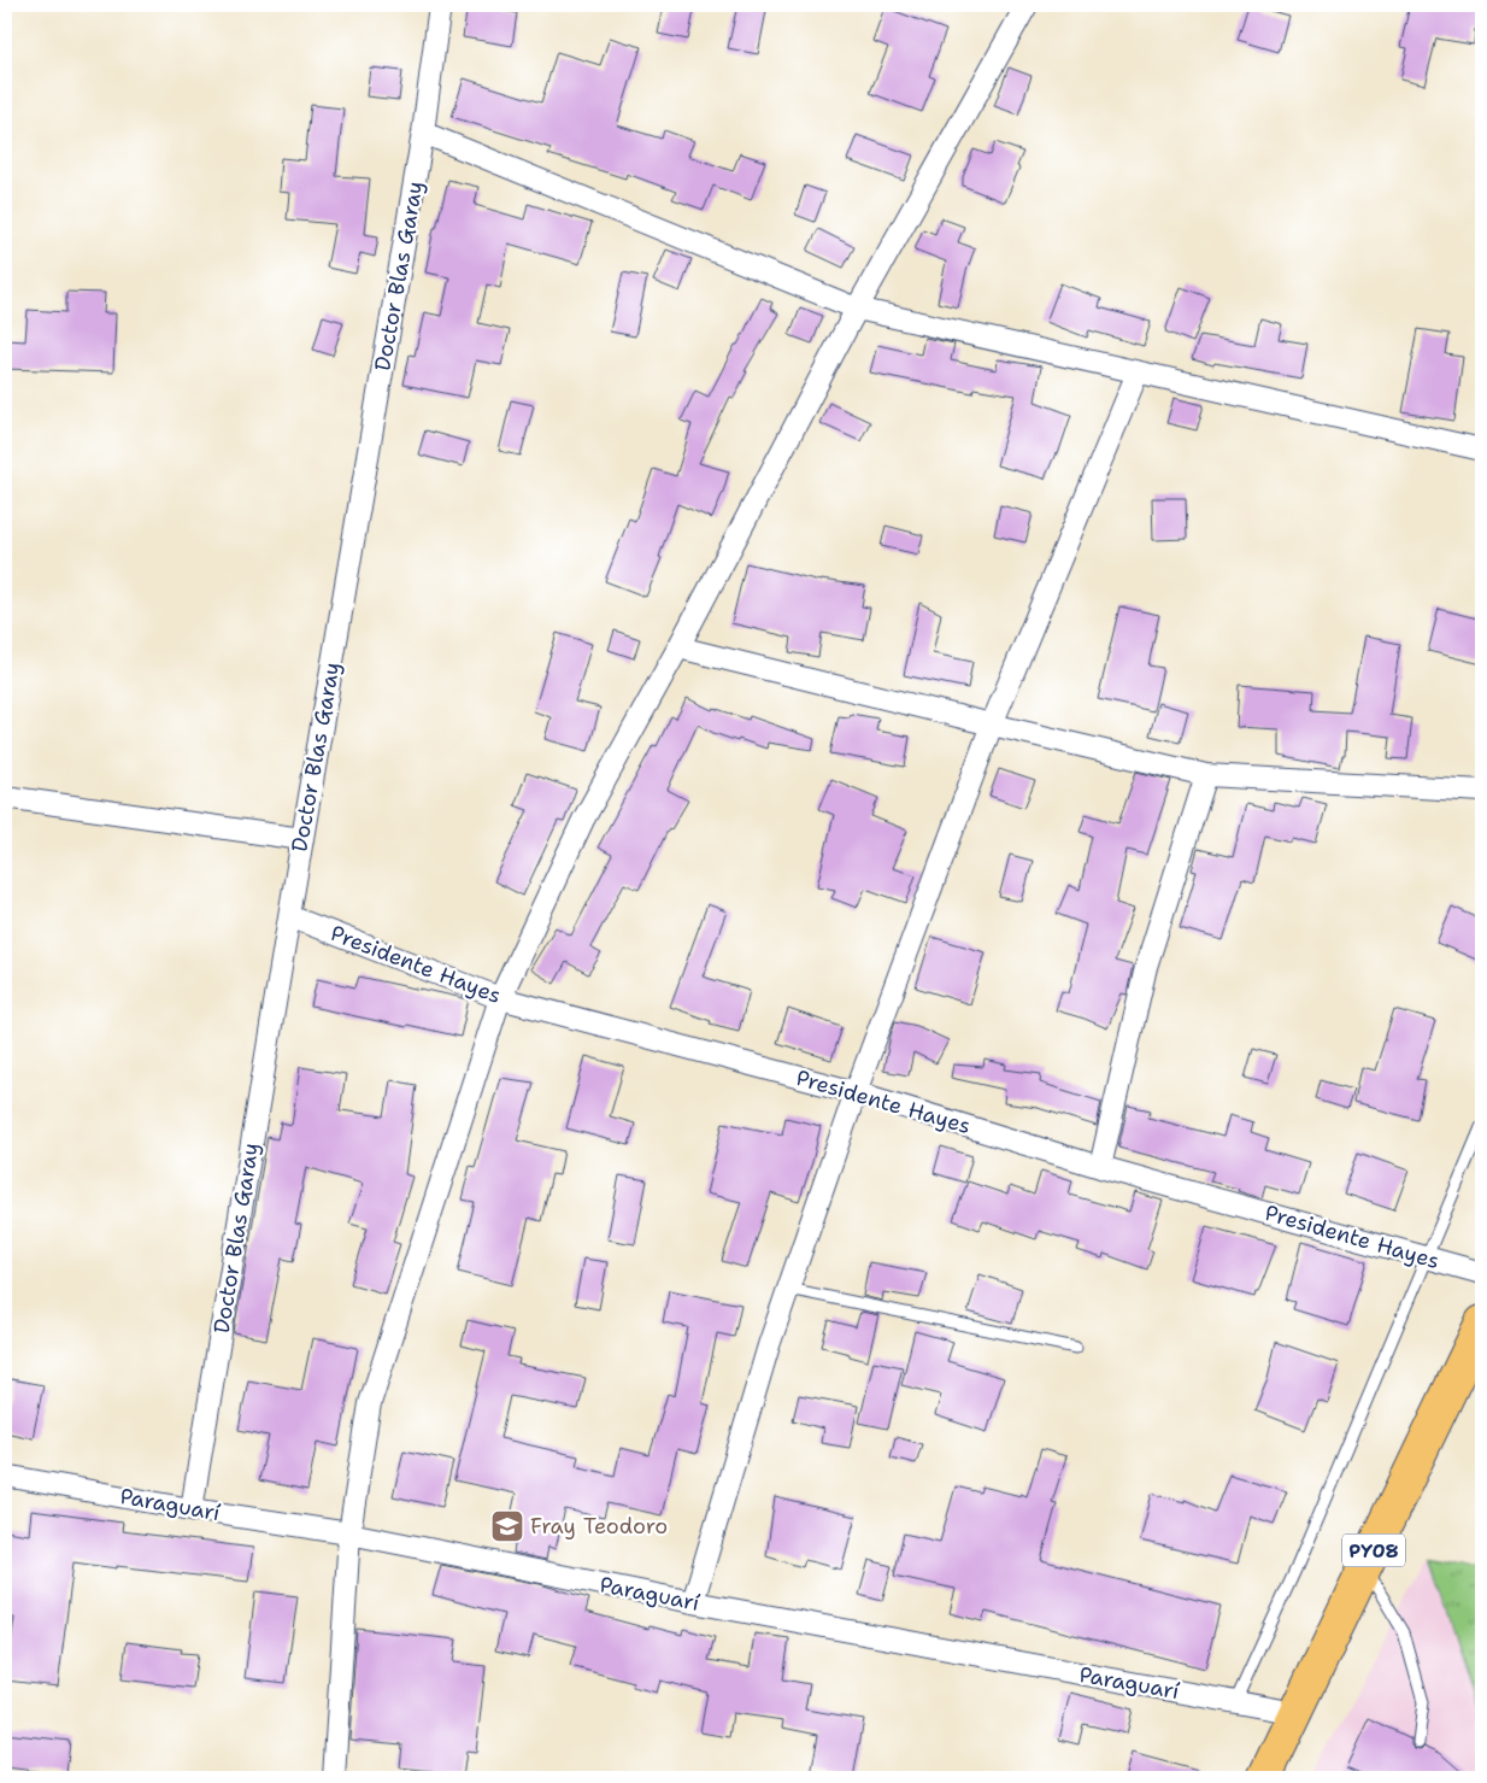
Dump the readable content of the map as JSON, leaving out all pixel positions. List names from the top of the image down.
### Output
{
  "streets": {
    "highway": ["PY08"],
    "street": ["Doctor Blas Garay", "Presidente Hayes", "Paraguarí"]
  },
  "crossings": [
    ["Doctor Blas Garay", "Presidente Hayes"],
    ["Doctor Blas Garay", "Paraguarí"],
    ["Paraguarí", "PY08"]
  ],
  "places": {
    "school or university": ["Fray Teodoro"]
  }
}
